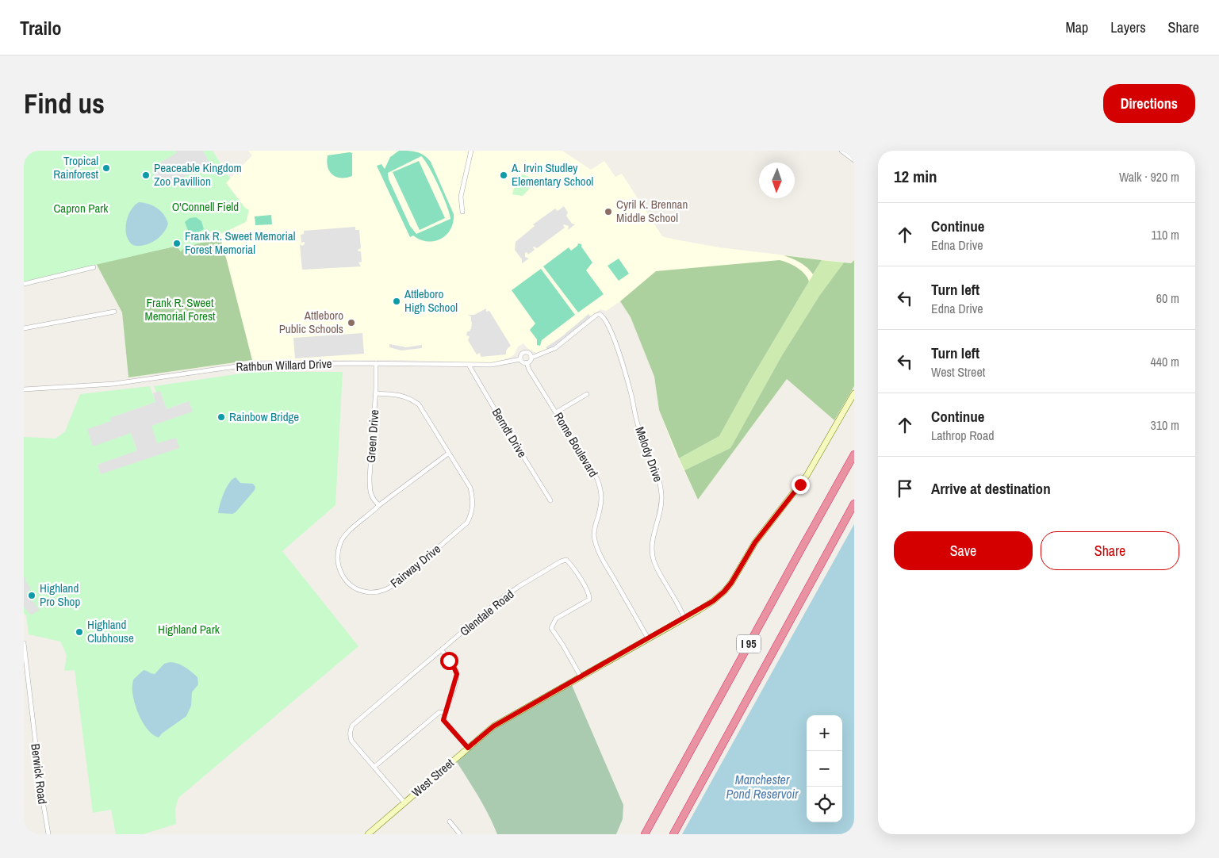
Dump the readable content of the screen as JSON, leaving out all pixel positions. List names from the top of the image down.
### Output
{
  "streets": {
    "highway": ["I 95"],
    "main road": ["West Street"],
    "street": [
      "Rathbun Willard Drive",
      "Berndt Drive",
      "Green Drive",
      "Rome Boulevard",
      "Melody Drive",
      "Fairway Drive",
      "Glendale Road",
      "Berwick Road"
    ]
  },
  "crossings": [
    ["Rathbun Willard Drive", "Berndt Drive"],
    ["Rathbun Willard Drive", "Green Drive"],
    ["Rathbun Willard Drive", "Rome Boulevard"],
    ["Rathbun Willard Drive", "Melody Drive"],
    ["Green Drive", "Fairway Drive"],
    ["Rome Boulevard", "Melody Drive"],
    ["Rome Boulevard", "West Street"],
    ["Melody Drive", "West Street"],
    ["Glendale Road", "West Street"]
  ],
  "water": ["Manchester Pond Reservoir"],
  "parks": [
    "O'Connell Field",
    "Capron Park",
    "Frank R. Sweet Memorial Forest",
    "Highland Park"
  ],
  "places": [
    "Tropical Rainforest",
    "Peaceable Kingdom Zoo Pavillion",
    "A. Irvin Studley Elementary School",
    "Cyril K. Brennan Middle School",
    "Frank R. Sweet Memorial Forest Memorial",
    "Attleboro High School",
    "Attleboro Public Schools",
    "Rainbow Bridge",
    "Highland Pro Shop",
    "Highland Clubhouse"
  ],
  "north": "bottom",
  "page": {
    "header": "Trailo",
    "nav": ["Map", "Layers", "Share"],
    "buttons": [
      "Directions",
      ["Save", "Share"]
    ],
    "title": "Find us",
    "heading": ["12 min", "Walk · 920 m"],
    "list": [
      ["Continue", "Edna Drive", "110 m"],
      ["Turn left", "Edna Drive", "60 m"],
      ["Turn left", "West Street", "440 m"],
      ["Continue", "Lathrop Road", "310 m"],
      "Arrive at destination"
    ],
    "map_buttons": ["+", "−"]
  }
}
